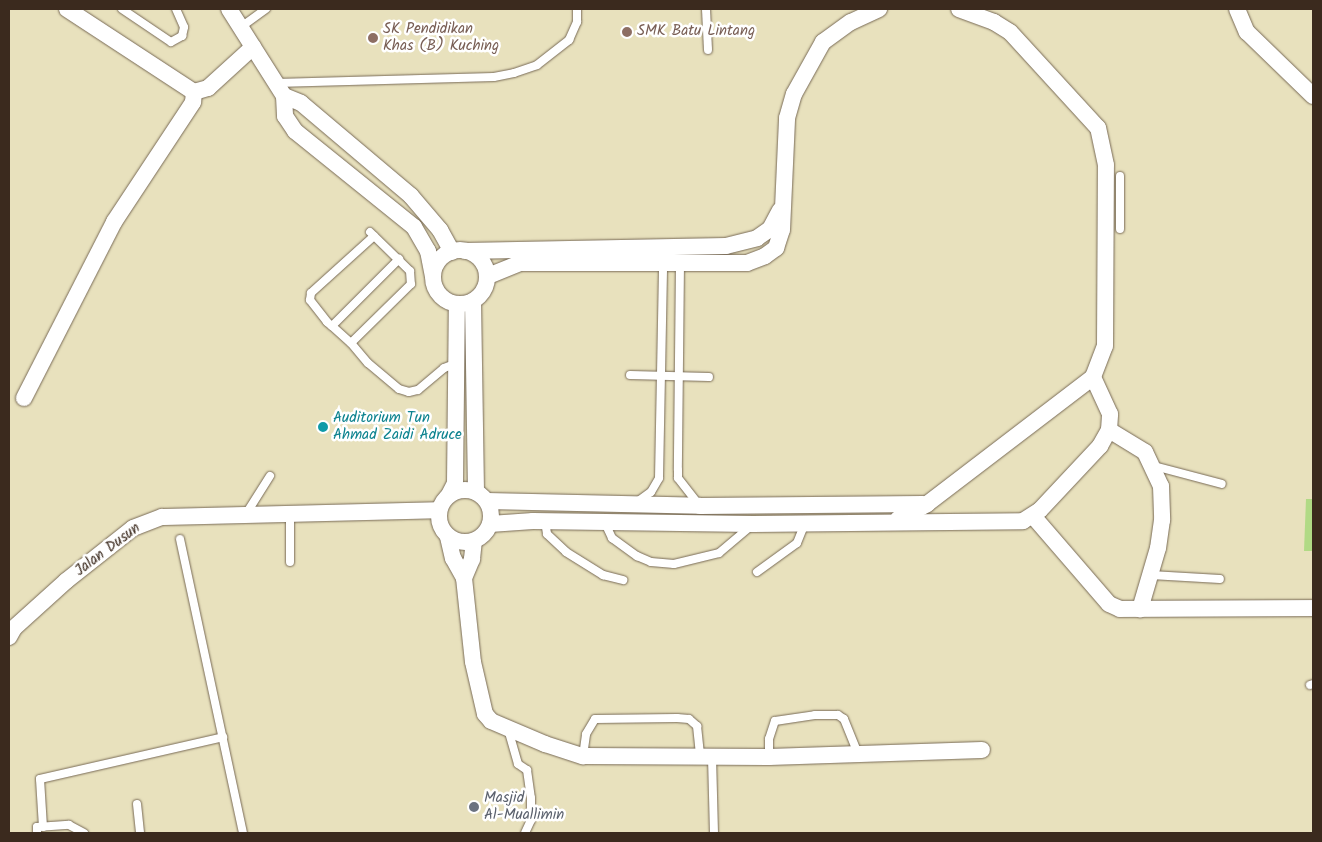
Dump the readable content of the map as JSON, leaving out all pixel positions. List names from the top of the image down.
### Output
{
  "streets": {
    "street": ["Jalan Dusun"]
  },
  "places": [
    "SMK Batu Lintang",
    "SK Pendidikan Khas (B) Kuching",
    "Auditorium Tun Ahmad Zaidi Adruce",
    "Masjid Al-Muallimin"
  ]
}
